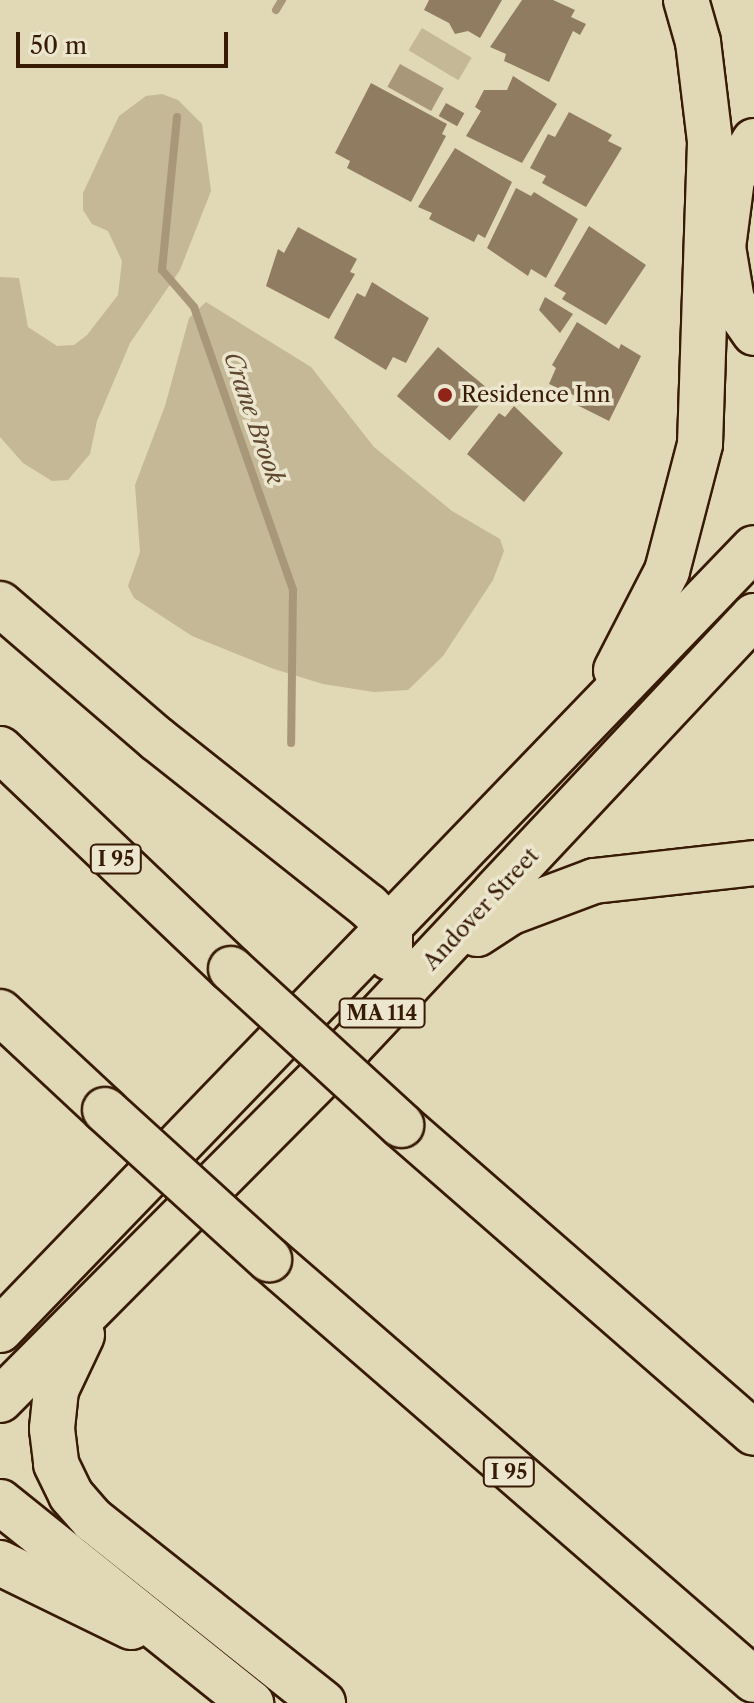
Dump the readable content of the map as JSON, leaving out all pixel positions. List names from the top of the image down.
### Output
{
  "streets": {
    "highway": ["I 95", "Andover Street", "MA 114"]
  },
  "water": ["Crane Brook"],
  "places": ["Residence Inn"],
  "scale_bar": "50 m"
}
